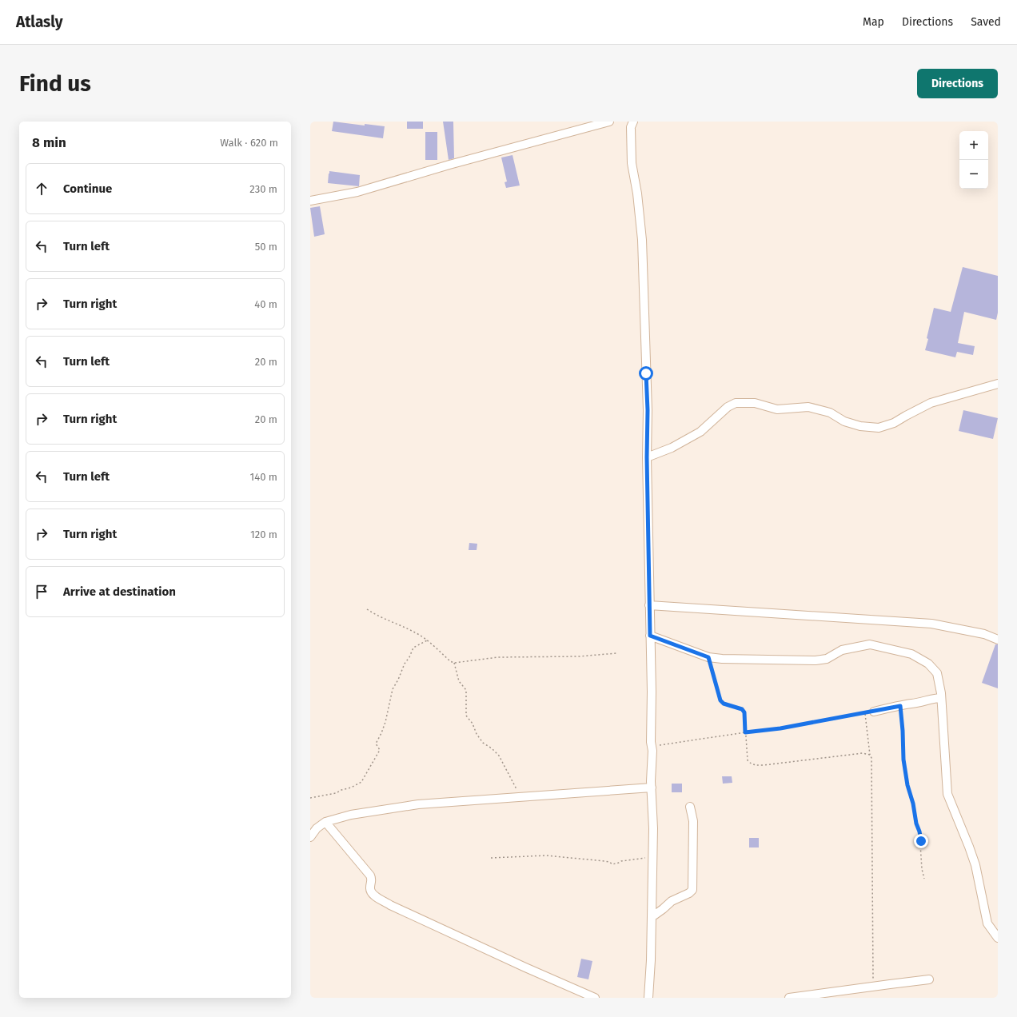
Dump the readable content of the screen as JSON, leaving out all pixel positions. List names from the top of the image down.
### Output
{
  "page": {
    "header": "Atlasly",
    "nav": ["Map", "Directions", "Saved"],
    "buttons": "Directions",
    "title": "Find us",
    "heading": ["8 min", "Walk · 620 m"],
    "map_buttons": ["+", "−"],
    "list": [
      ["Continue", "230 m"],
      ["Turn left", "50 m"],
      ["Turn right", "40 m"],
      ["Turn left", "20 m"],
      ["Turn right", "20 m"],
      ["Turn left", "140 m"],
      ["Turn right", "120 m"],
      "Arrive at destination"
    ]
  }
}
